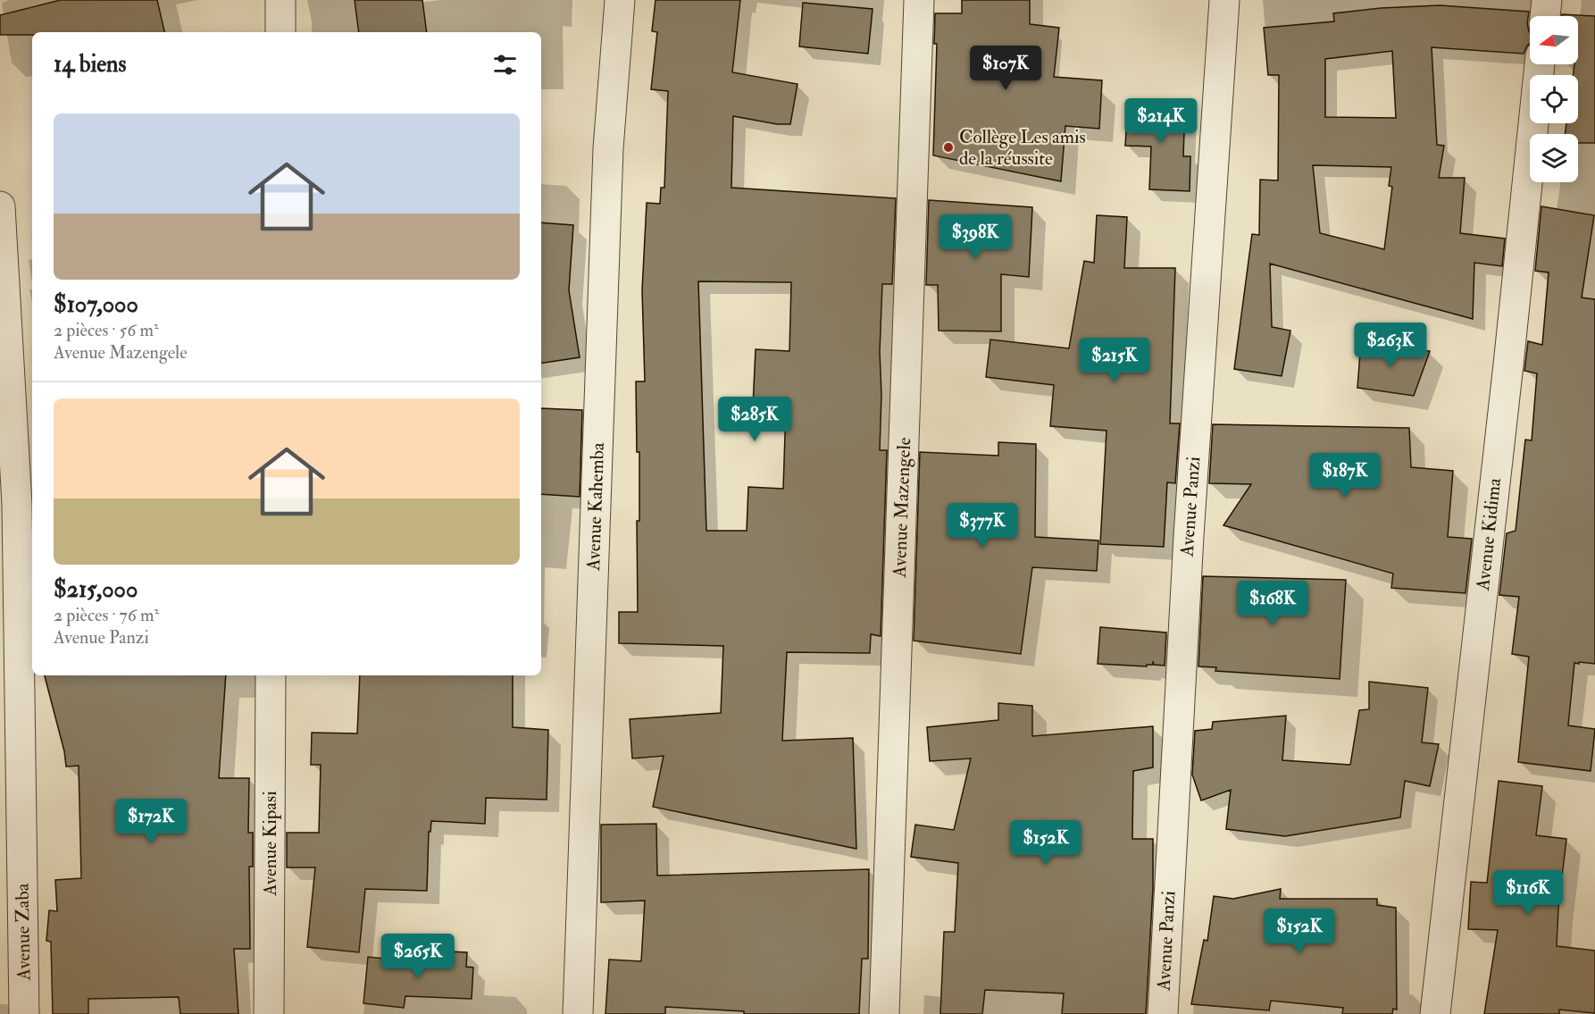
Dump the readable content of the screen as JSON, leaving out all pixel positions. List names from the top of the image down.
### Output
{
  "streets": {
    "street": [
      "Avenue Kahemba",
      "Avenue Panzi",
      "Avenue Mazengele",
      "Avenue Kidima",
      "Avenue Kipasi",
      "Avenue Zaba"
    ]
  },
  "places": ["Collège Les amis de la réussite"],
  "north": "left",
  "page": {
    "heading": "14 biens",
    "price": [
      "$107K",
      "$214K",
      "$398K",
      "$263K",
      "$215K",
      "$285K",
      "$187K",
      "$377K",
      "$168K",
      "$172K",
      "$152K",
      "$116K",
      "$152K",
      "$265K"
    ],
    "list": [
      {
        "name": "$107,000",
        "note": "2 pièces · 56 m² · Avenue Mazengele"
      },
      {
        "name": "$215,000",
        "note": "2 pièces · 76 m² · Avenue Panzi"
      }
    ]
  }
}
